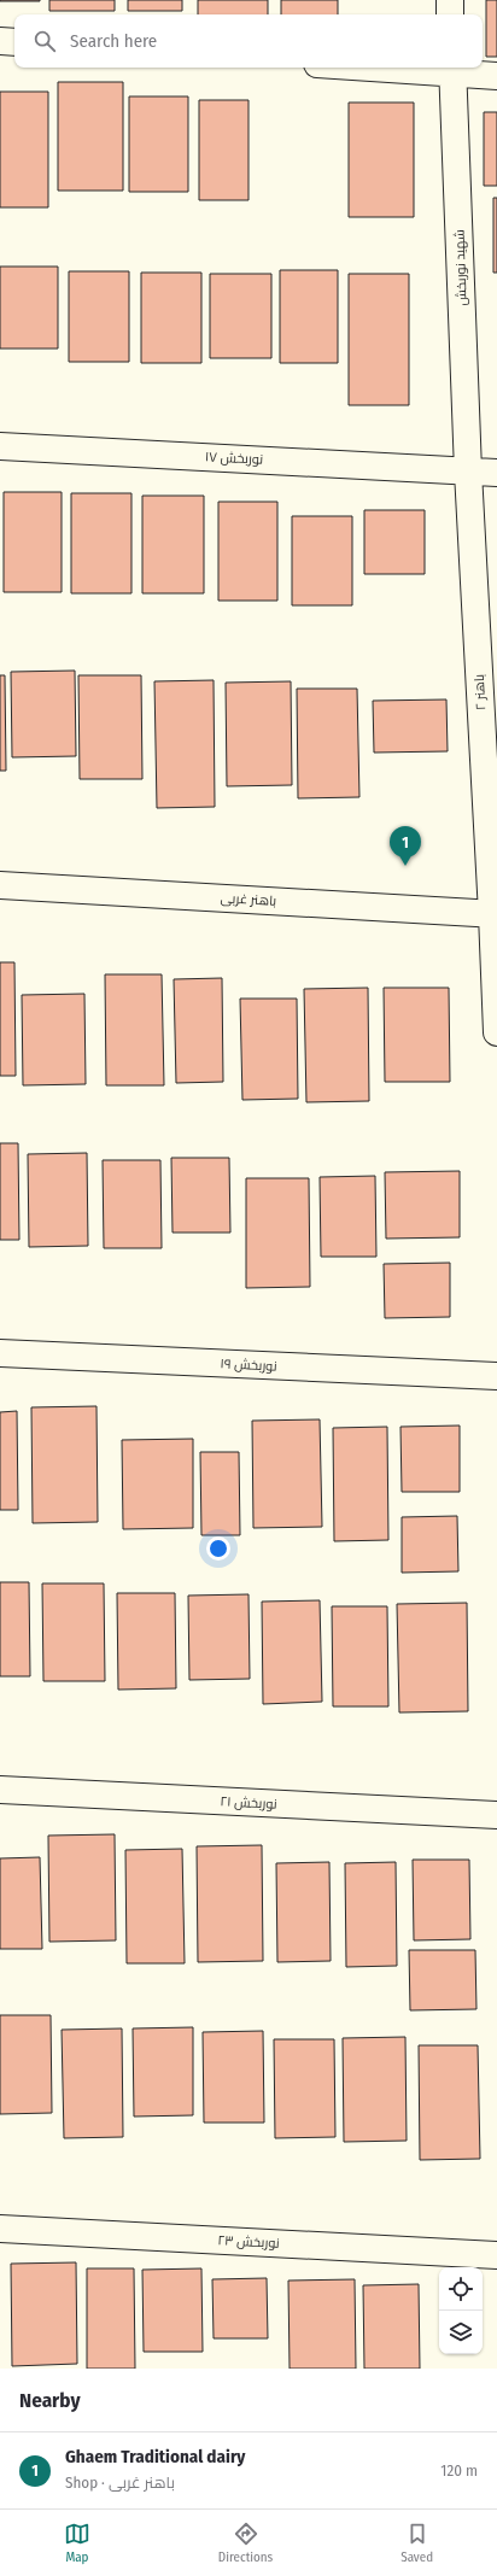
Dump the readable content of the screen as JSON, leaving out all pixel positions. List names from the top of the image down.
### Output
{
  "streets": {
    "street": [
      "شهید نوربخش",
      "نوربخش ۱۷",
      "باهنر ۲",
      "باهنر غربی",
      "نوربخش ۱۹",
      "نوربخش ۲۱",
      "نوربخش ۲۳"
    ]
  },
  "crossings": [
    ["شهید نوربخش", "نوربخش ۱۷"],
    ["شهید نوربخش", "باهنر ۲"],
    ["نوربخش ۱۷", "باهنر ۲"],
    ["باهنر ۲", "باهنر غربی"]
  ],
  "page": {
    "search": "Search here",
    "pins": "1",
    "heading": "Nearby",
    "list": [
      {
        "mark": "1",
        "name": "Ghaem Traditional dairy",
        "note": "Shop · باهنر غربی",
        "value": "120 m"
      }
    ],
    "nav": ["Map", "Directions", "Saved"]
  }
}
